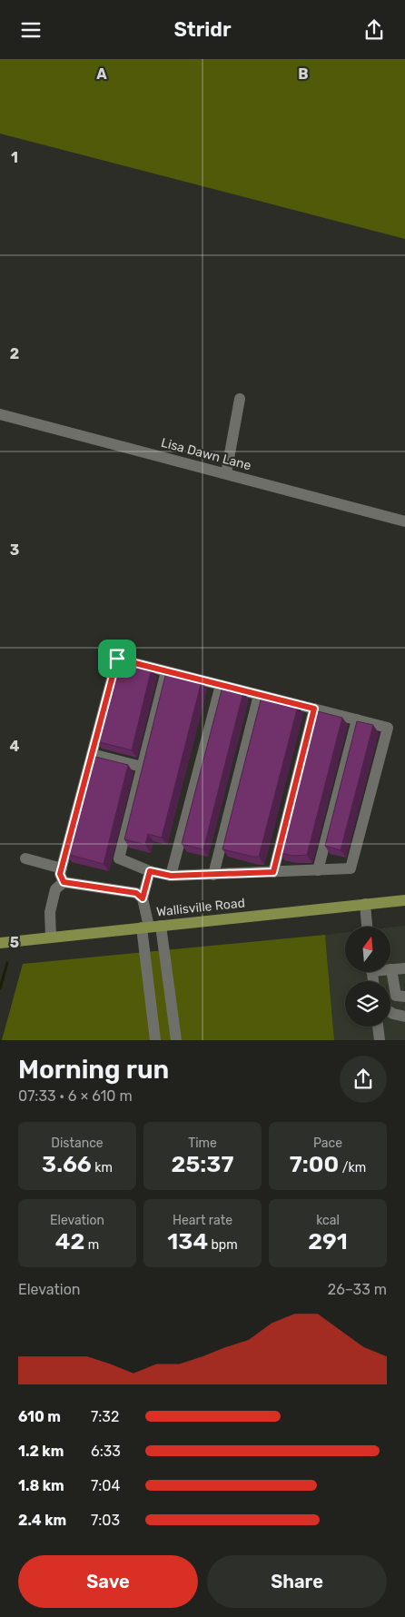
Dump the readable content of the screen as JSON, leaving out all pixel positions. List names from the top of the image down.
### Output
{
  "streets": {
    "main road": ["Wallisville Road"],
    "street": ["Lisa Dawn Lane"]
  },
  "north": "top",
  "page": {
    "header": "Stridr",
    "heading": ["Morning run", "07:33 · 6 × 610 m"],
    "stats": [
      ["Distance", "3.66 km"],
      ["Time", "25:37"],
      ["Pace", "7:00 /km"],
      ["Elevation", "42 m"],
      ["Heart rate", "134 bpm"],
      ["kcal", "291"]
    ],
    "chart": ["Elevation", "26–33 m"],
    "list": [
      {
        "name": "610 m",
        "note": "7:32"
      },
      {
        "name": "1.2 km",
        "note": "6:33"
      },
      {
        "name": "1.8 km",
        "note": "7:04"
      },
      {
        "name": "2.4 km",
        "note": "7:03"
      }
    ],
    "buttons": ["Save", "Share"]
  },
  "grid": {
    "columns": ["A", "B"],
    "rows": [
      "1",
      "2",
      "3",
      "4",
      "5"
    ]
  }
}
